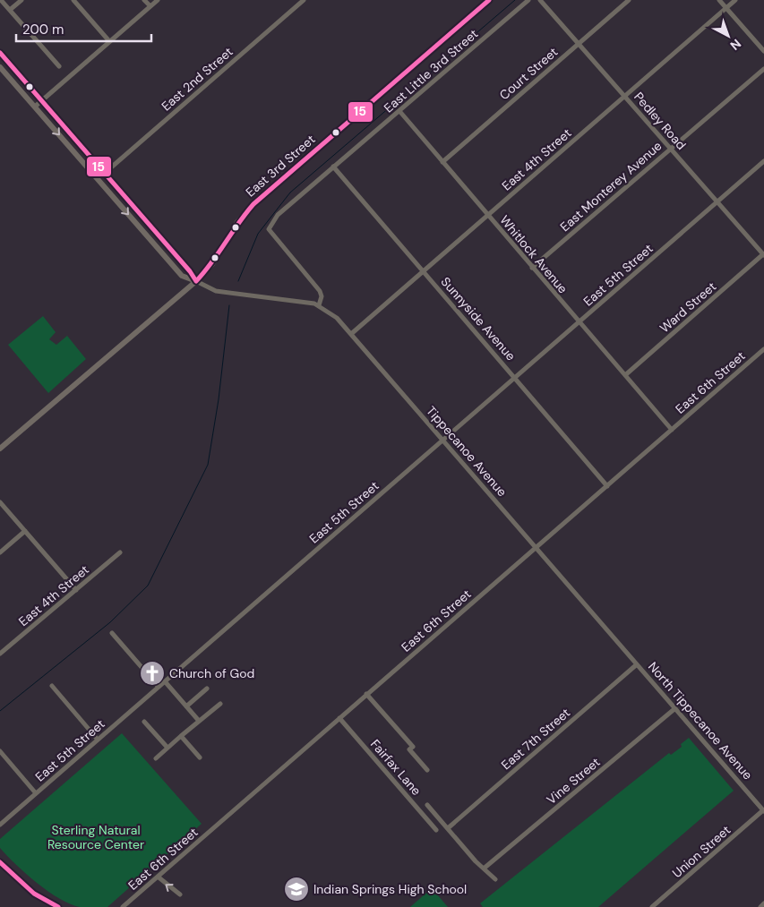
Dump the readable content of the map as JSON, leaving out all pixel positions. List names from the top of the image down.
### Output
{
  "streets": {
    "main road": ["East 3rd Street"],
    "street": [
      "East Little 3rd Street",
      "Court Street",
      "East 2nd Street",
      "Pedley Road",
      "East 4th Street",
      "East Monterey Avenue",
      "Whitlock Avenue",
      "East 5th Street",
      "Ward Street",
      "Sunnyside Avenue",
      "East 6th Street",
      "Tippecanoe Avenue",
      "North Tippecanoe Avenue",
      "East 7th Street",
      "Fairfax Lane",
      "Vine Street",
      "Union Street"
    ]
  },
  "crossings": [
    ["East Little 3rd Street", "Whitlock Avenue"],
    ["East Little 3rd Street", "Sunnyside Avenue"],
    ["East Little 3rd Street", "Tippecanoe Avenue"],
    ["Court Street", "Pedley Road"],
    ["Court Street", "Whitlock Avenue"],
    ["Pedley Road", "East 4th Street"],
    ["Pedley Road", "East Monterey Avenue"],
    ["Pedley Road", "East 5th Street"],
    ["Pedley Road", "Ward Street"],
    ["East 4th Street", "Whitlock Avenue"],
    ["East 4th Street", "Sunnyside Avenue"],
    ["East 4th Street", "Tippecanoe Avenue"],
    ["East 3rd Street", "Tippecanoe Avenue"],
    ["East Monterey Avenue", "Whitlock Avenue"],
    ["Whitlock Avenue", "East 5th Street"],
    ["Whitlock Avenue", "Ward Street"],
    ["Whitlock Avenue", "East 6th Street"],
    ["East 5th Street", "Sunnyside Avenue"],
    ["East 5th Street", "Tippecanoe Avenue"],
    ["Sunnyside Avenue", "East 6th Street"],
    ["East 6th Street", "Tippecanoe Avenue"],
    ["East 6th Street", "Fairfax Lane"],
    ["Tippecanoe Avenue", "North Tippecanoe Avenue"],
    ["Tippecanoe Avenue", "East 7th Street"],
    ["North Tippecanoe Avenue", "East 7th Street"],
    ["North Tippecanoe Avenue", "Vine Street"],
    ["North Tippecanoe Avenue", "Union Street"],
    ["East 7th Street", "Fairfax Lane"],
    ["Fairfax Lane", "Vine Street"]
  ],
  "parks": ["Sterling Natural Resource Center"],
  "places": {
    "church": ["Church of God"],
    "school or university": ["Indian Springs High School"]
  },
  "lines": ["transit line 15"],
  "scale_bar": "200 m",
  "north": "bottom right"
}
